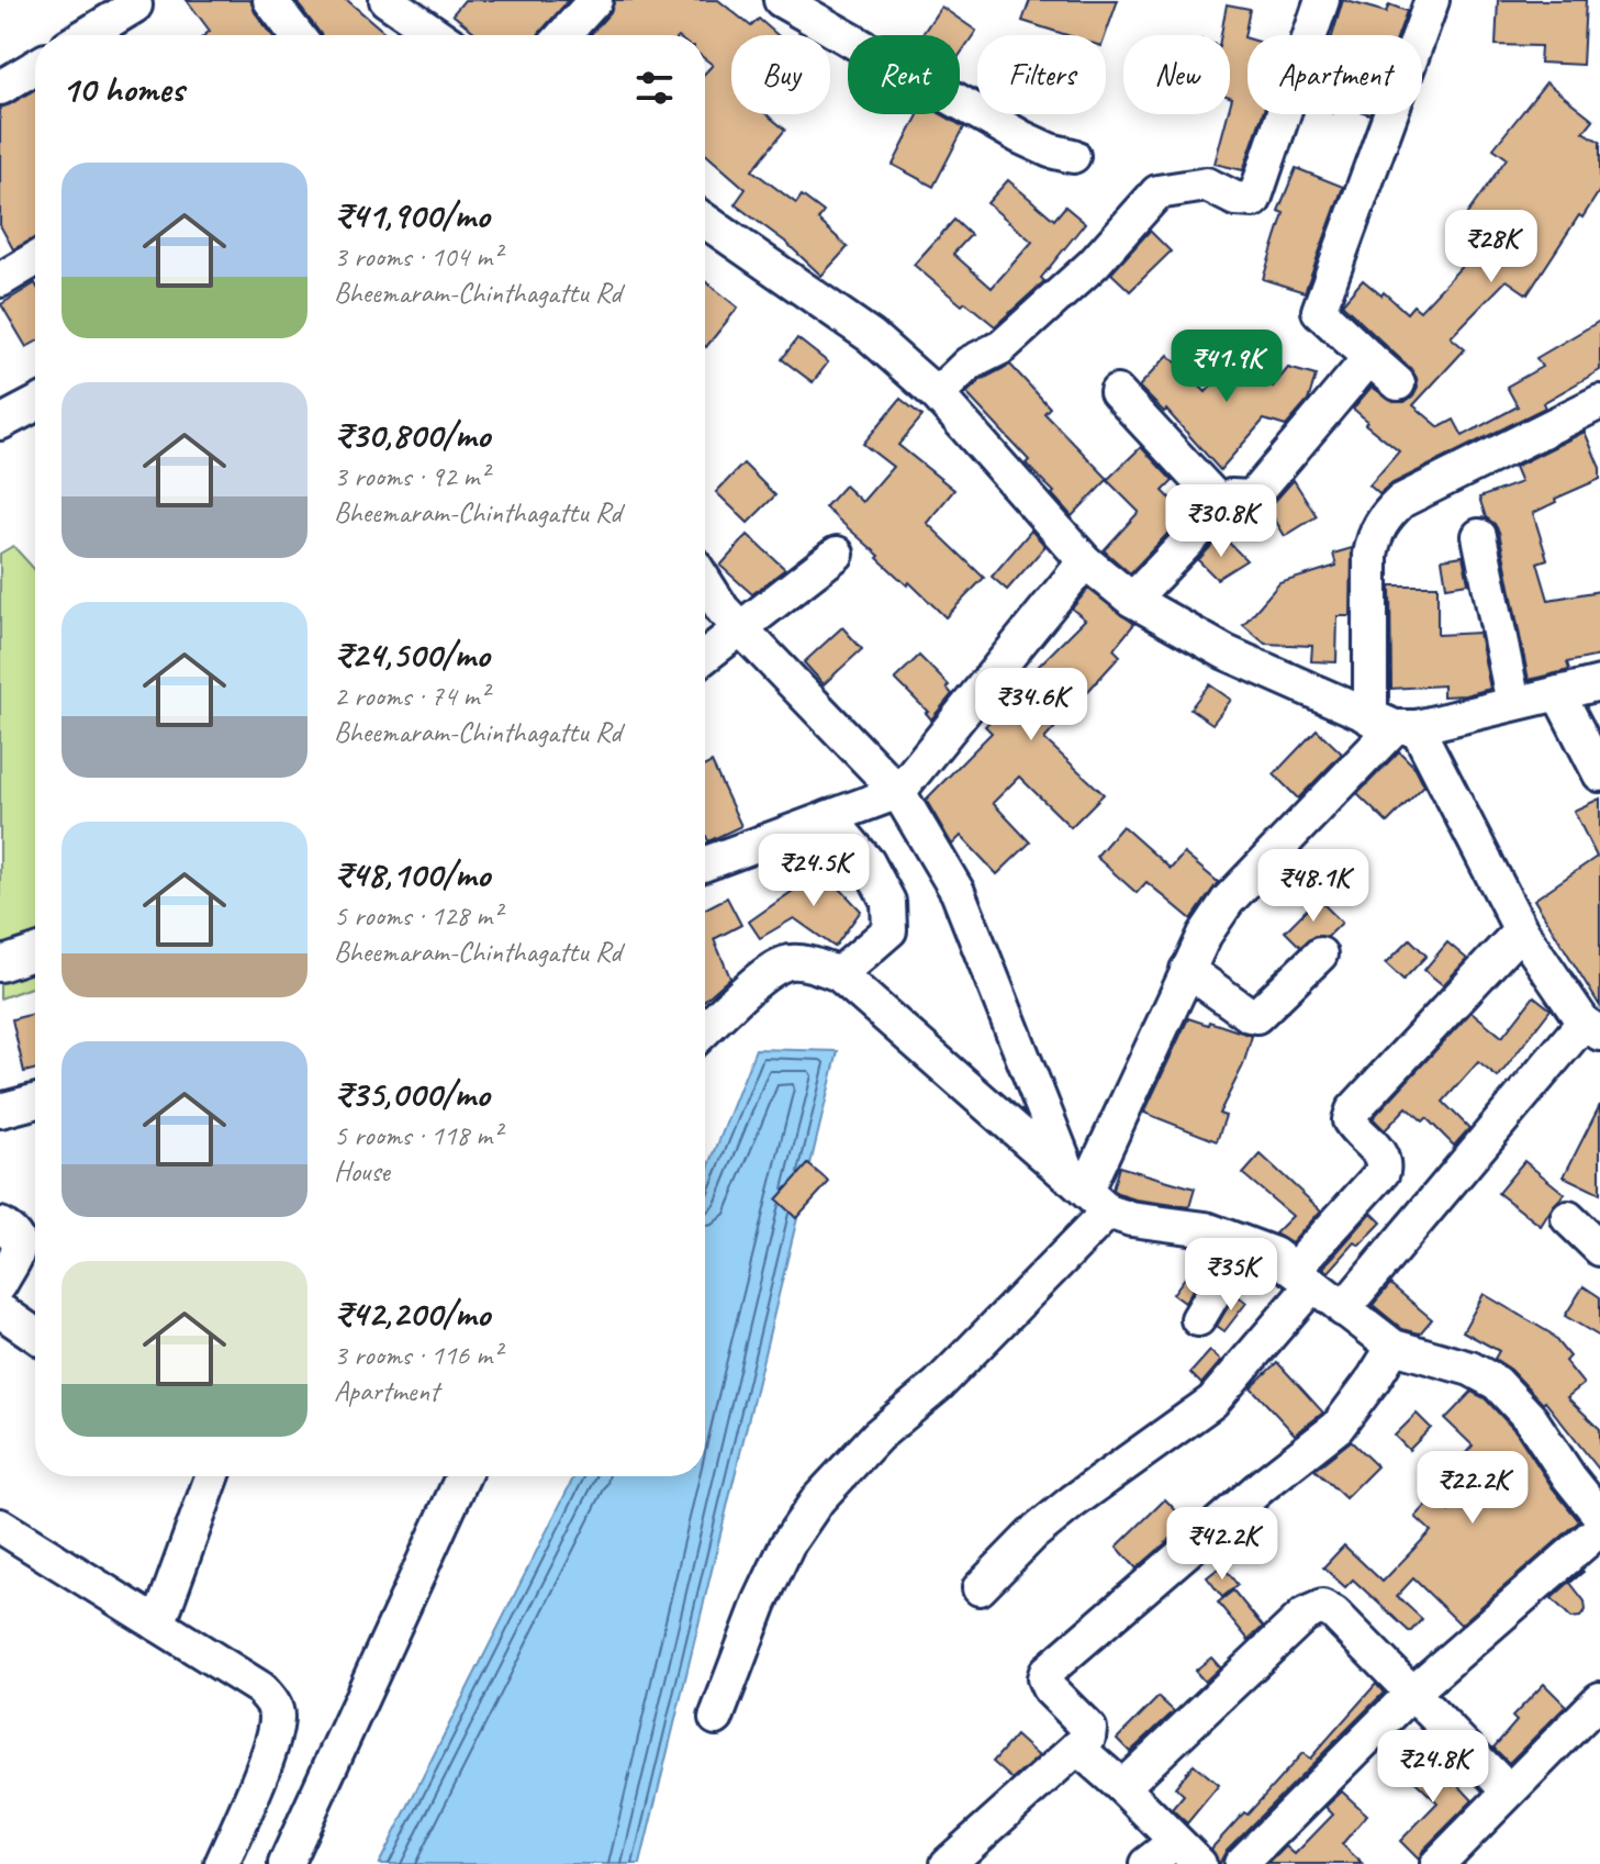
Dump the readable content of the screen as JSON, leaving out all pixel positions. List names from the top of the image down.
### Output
{
  "page": {
    "chip": [
      "Buy",
      "Rent",
      "Filters",
      "New",
      "Apartment"
    ],
    "heading": "10 homes",
    "list": [
      {
        "name": "₹41,900/mo",
        "note": "3 rooms · 104 m² · Bheemaram-Chinthagattu Rd"
      },
      {
        "name": "₹30,800/mo",
        "note": "3 rooms · 92 m² · Bheemaram-Chinthagattu Rd"
      },
      {
        "name": "₹24,500/mo",
        "note": "2 rooms · 74 m² · Bheemaram-Chinthagattu Rd"
      },
      {
        "name": "₹48,100/mo",
        "note": "5 rooms · 128 m² · Bheemaram-Chinthagattu Rd"
      },
      {
        "name": "₹35,000/mo",
        "note": "5 rooms · 118 m² · House"
      },
      {
        "name": "₹42,200/mo",
        "note": "3 rooms · 116 m² · Apartment"
      }
    ],
    "price": [
      "₹28K",
      "₹41.9K",
      "₹30.8K",
      "₹34.6K",
      "₹24.5K",
      "₹48.1K",
      "₹35K",
      "₹22.2K",
      "₹42.2K",
      "₹24.8K"
    ]
  }
}
